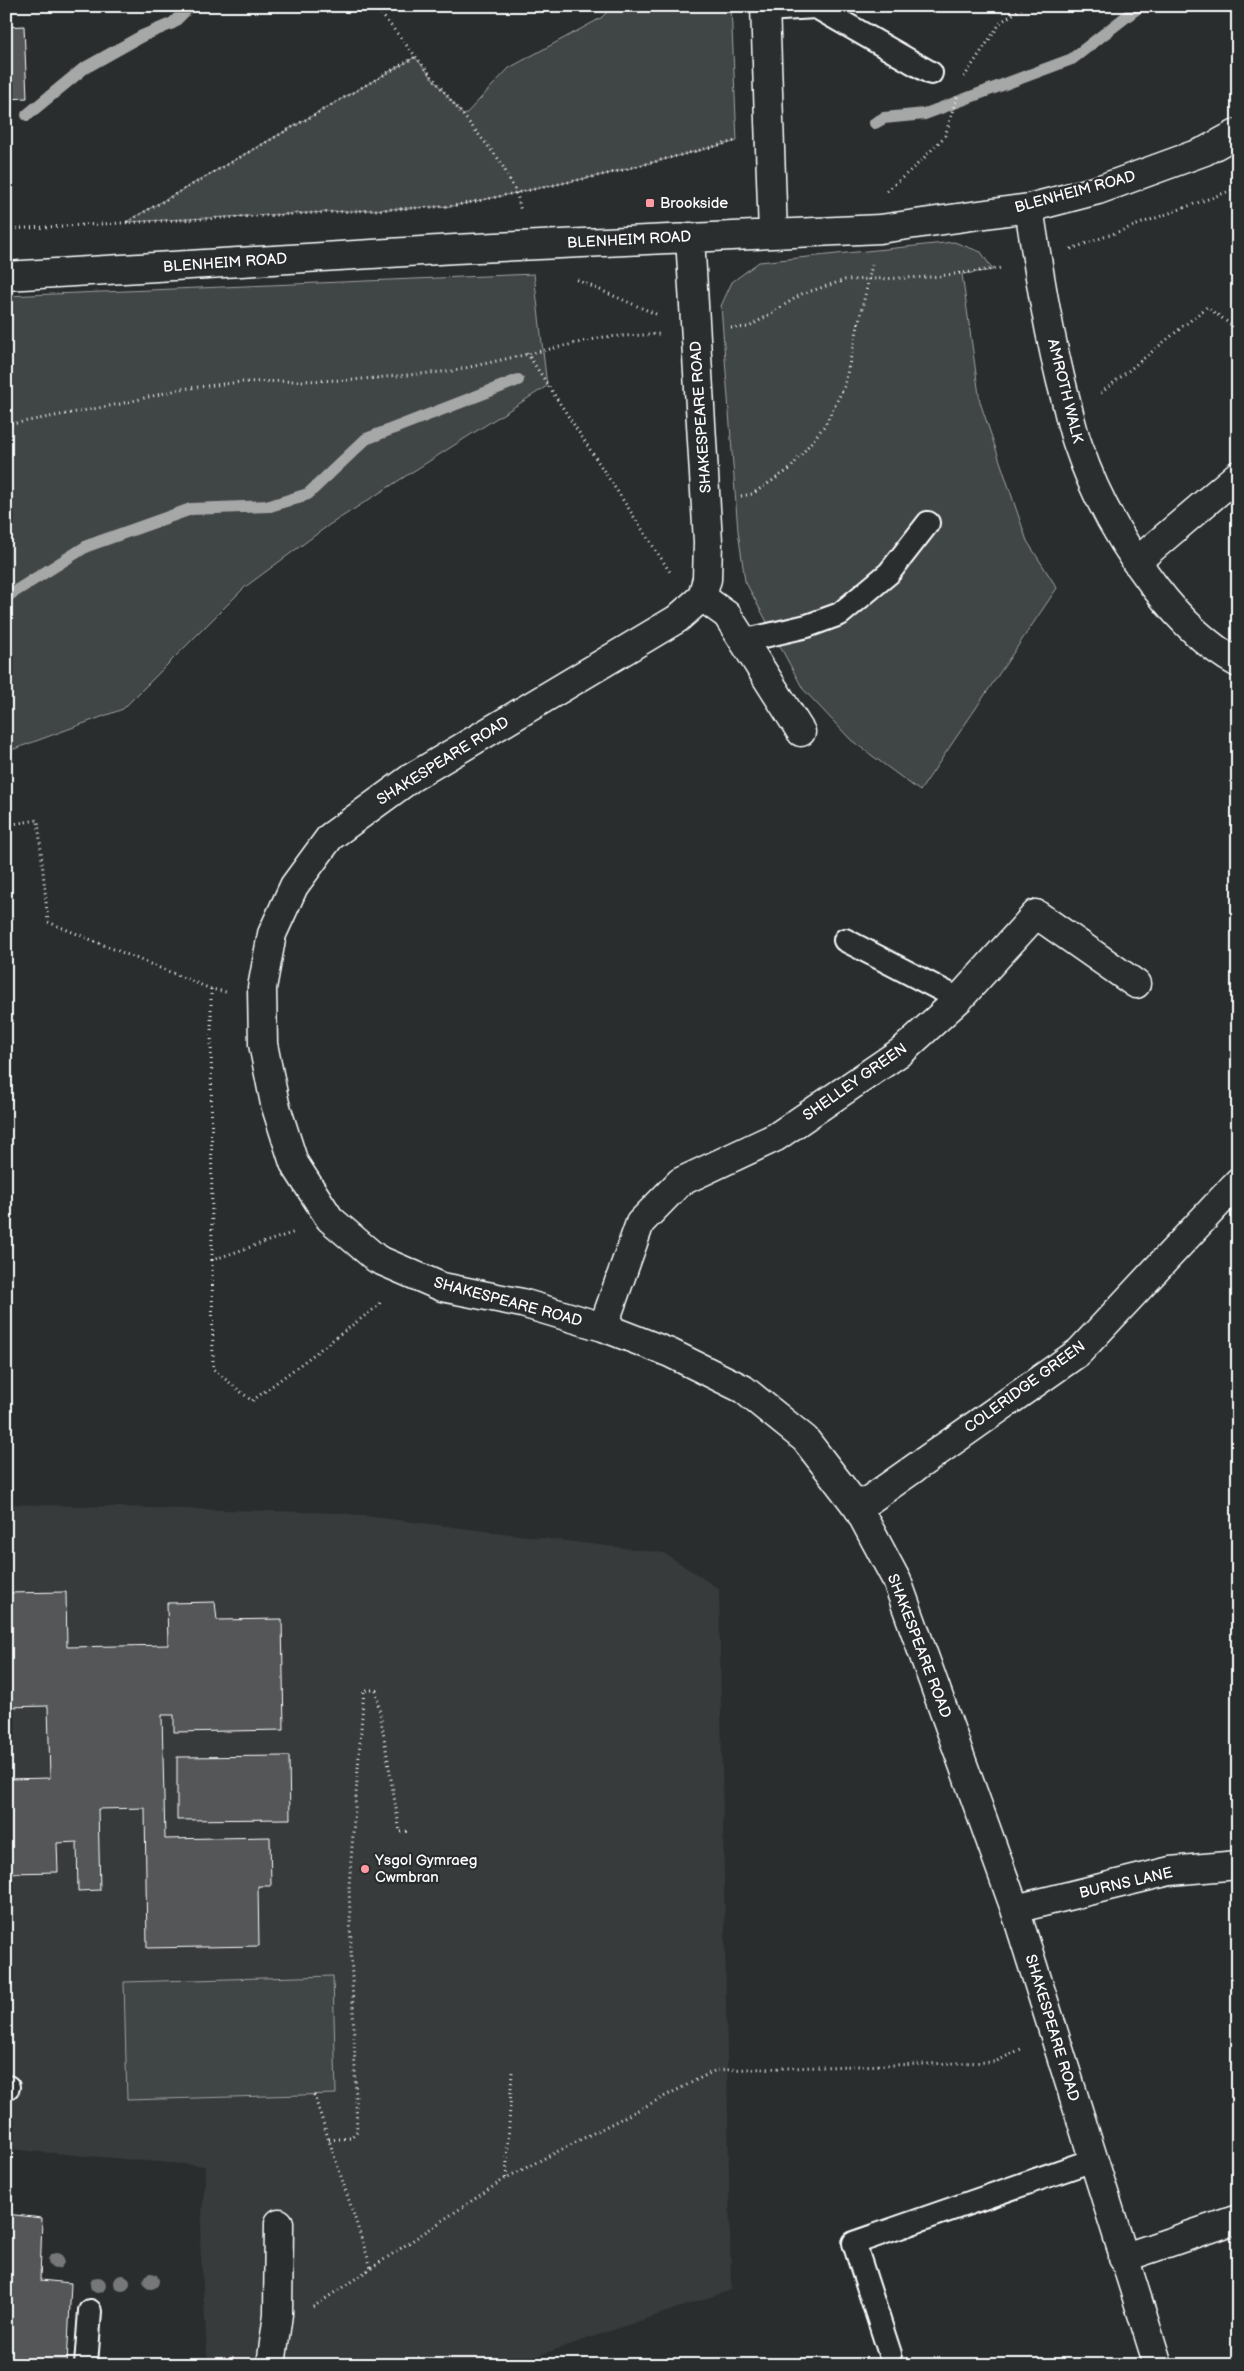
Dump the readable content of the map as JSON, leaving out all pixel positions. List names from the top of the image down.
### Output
{
  "streets": {
    "street": [
      "BLENHEIM ROAD",
      "AMROTH WALK",
      "SHAKESPEARE ROAD",
      "SHELLEY GREEN",
      "COLERIDGE GREEN",
      "BURNS LANE"
    ]
  },
  "crossings": [
    ["BLENHEIM ROAD", "AMROTH WALK"],
    ["BLENHEIM ROAD", "SHAKESPEARE ROAD"],
    ["SHAKESPEARE ROAD", "SHELLEY GREEN"],
    ["SHAKESPEARE ROAD", "COLERIDGE GREEN"],
    ["SHAKESPEARE ROAD", "BURNS LANE"]
  ],
  "places": {
    "transit": ["Brookside"],
    "other": ["Ysgol Gymraeg Cwmbran"]
  }
}
